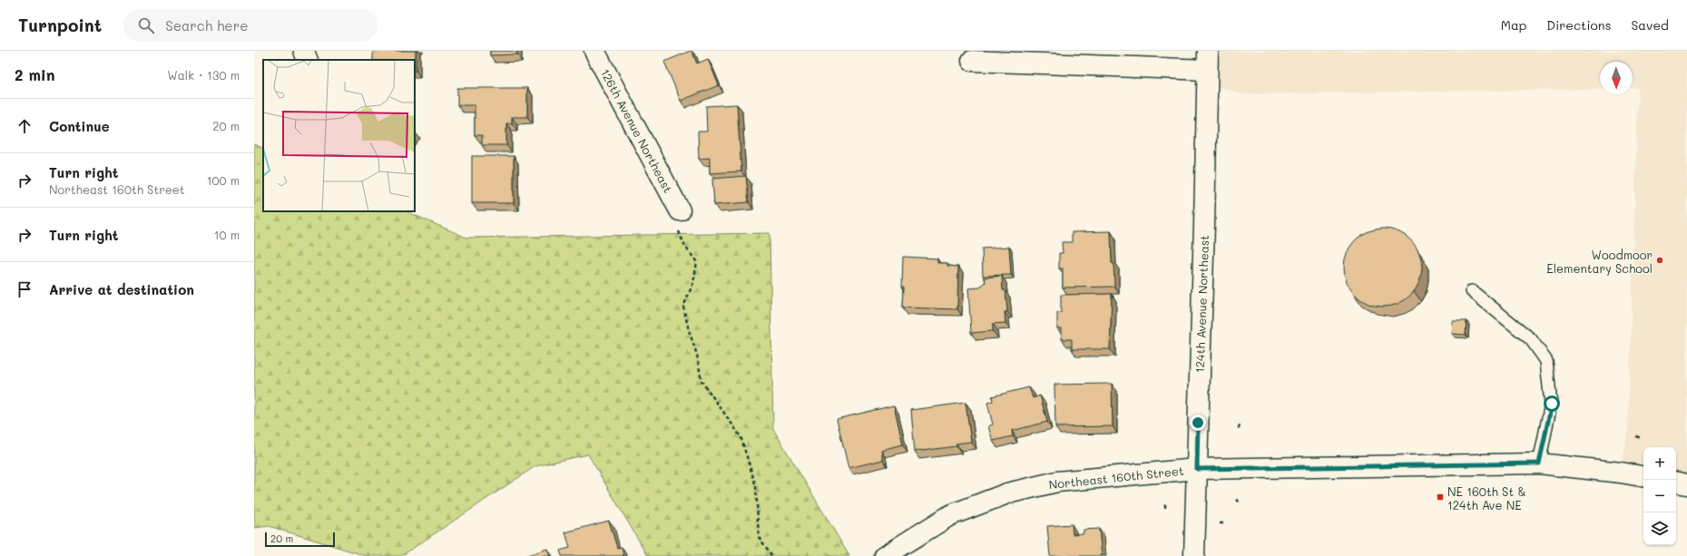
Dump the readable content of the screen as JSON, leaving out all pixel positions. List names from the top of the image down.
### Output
{
  "streets": {
    "street": ["126th Avenue Northeast", "124th Avenue Northeast", "Northeast 160th Street"]
  },
  "crossings": [
    ["124th Avenue Northeast", "Northeast 160th Street"]
  ],
  "places": {
    "other": ["Woodmoor Elementary School"],
    "transit": ["NE 160th St & 124th Ave NE"]
  },
  "scale_bar": "20 m",
  "north": "bottom",
  "page": {
    "header": "Turnpoint",
    "search": "Search here",
    "nav": ["Map", "Directions", "Saved"],
    "heading": ["2 min", "Walk · 130 m"],
    "list": [
      ["Continue", "20 m"],
      ["Turn right", "Northeast 160th Street", "100 m"],
      ["Turn right", "10 m"],
      "Arrive at destination"
    ],
    "map_buttons": ["+", "−"],
    "scale": "20 m"
  }
}
